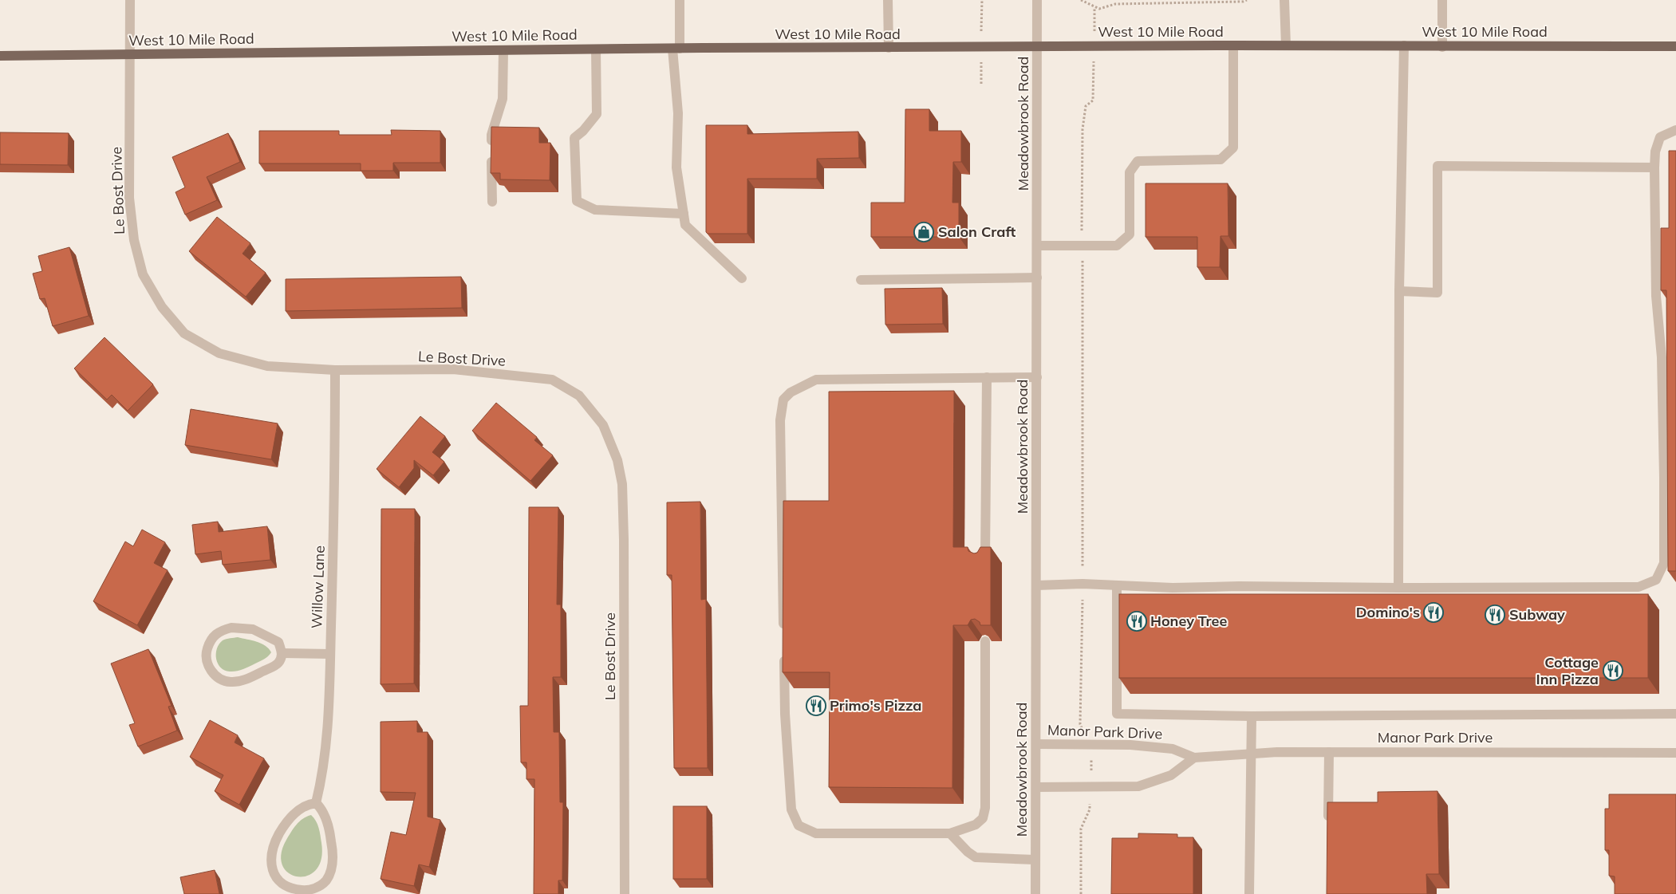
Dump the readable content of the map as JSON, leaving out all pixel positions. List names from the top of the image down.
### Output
{
  "streets": {
    "main road": ["West 10 Mile Road"],
    "street": [
      "Meadowbrook Road",
      "Le Bost Drive",
      "Willow Lane",
      "Manor Park Drive"
    ]
  },
  "crossings": [
    ["West 10 Mile Road", "Meadowbrook Road"],
    ["West 10 Mile Road", "Le Bost Drive"],
    ["Meadowbrook Road", "Manor Park Drive"],
    ["Le Bost Drive", "Willow Lane"]
  ],
  "places": {
    "shop": ["Salon Craft"],
    "restaurant": [
      "Domino's",
      "Subway",
      "Honey Tree",
      "Cottage Inn Pizza",
      "Primo's Pizza"
    ]
  }
}
